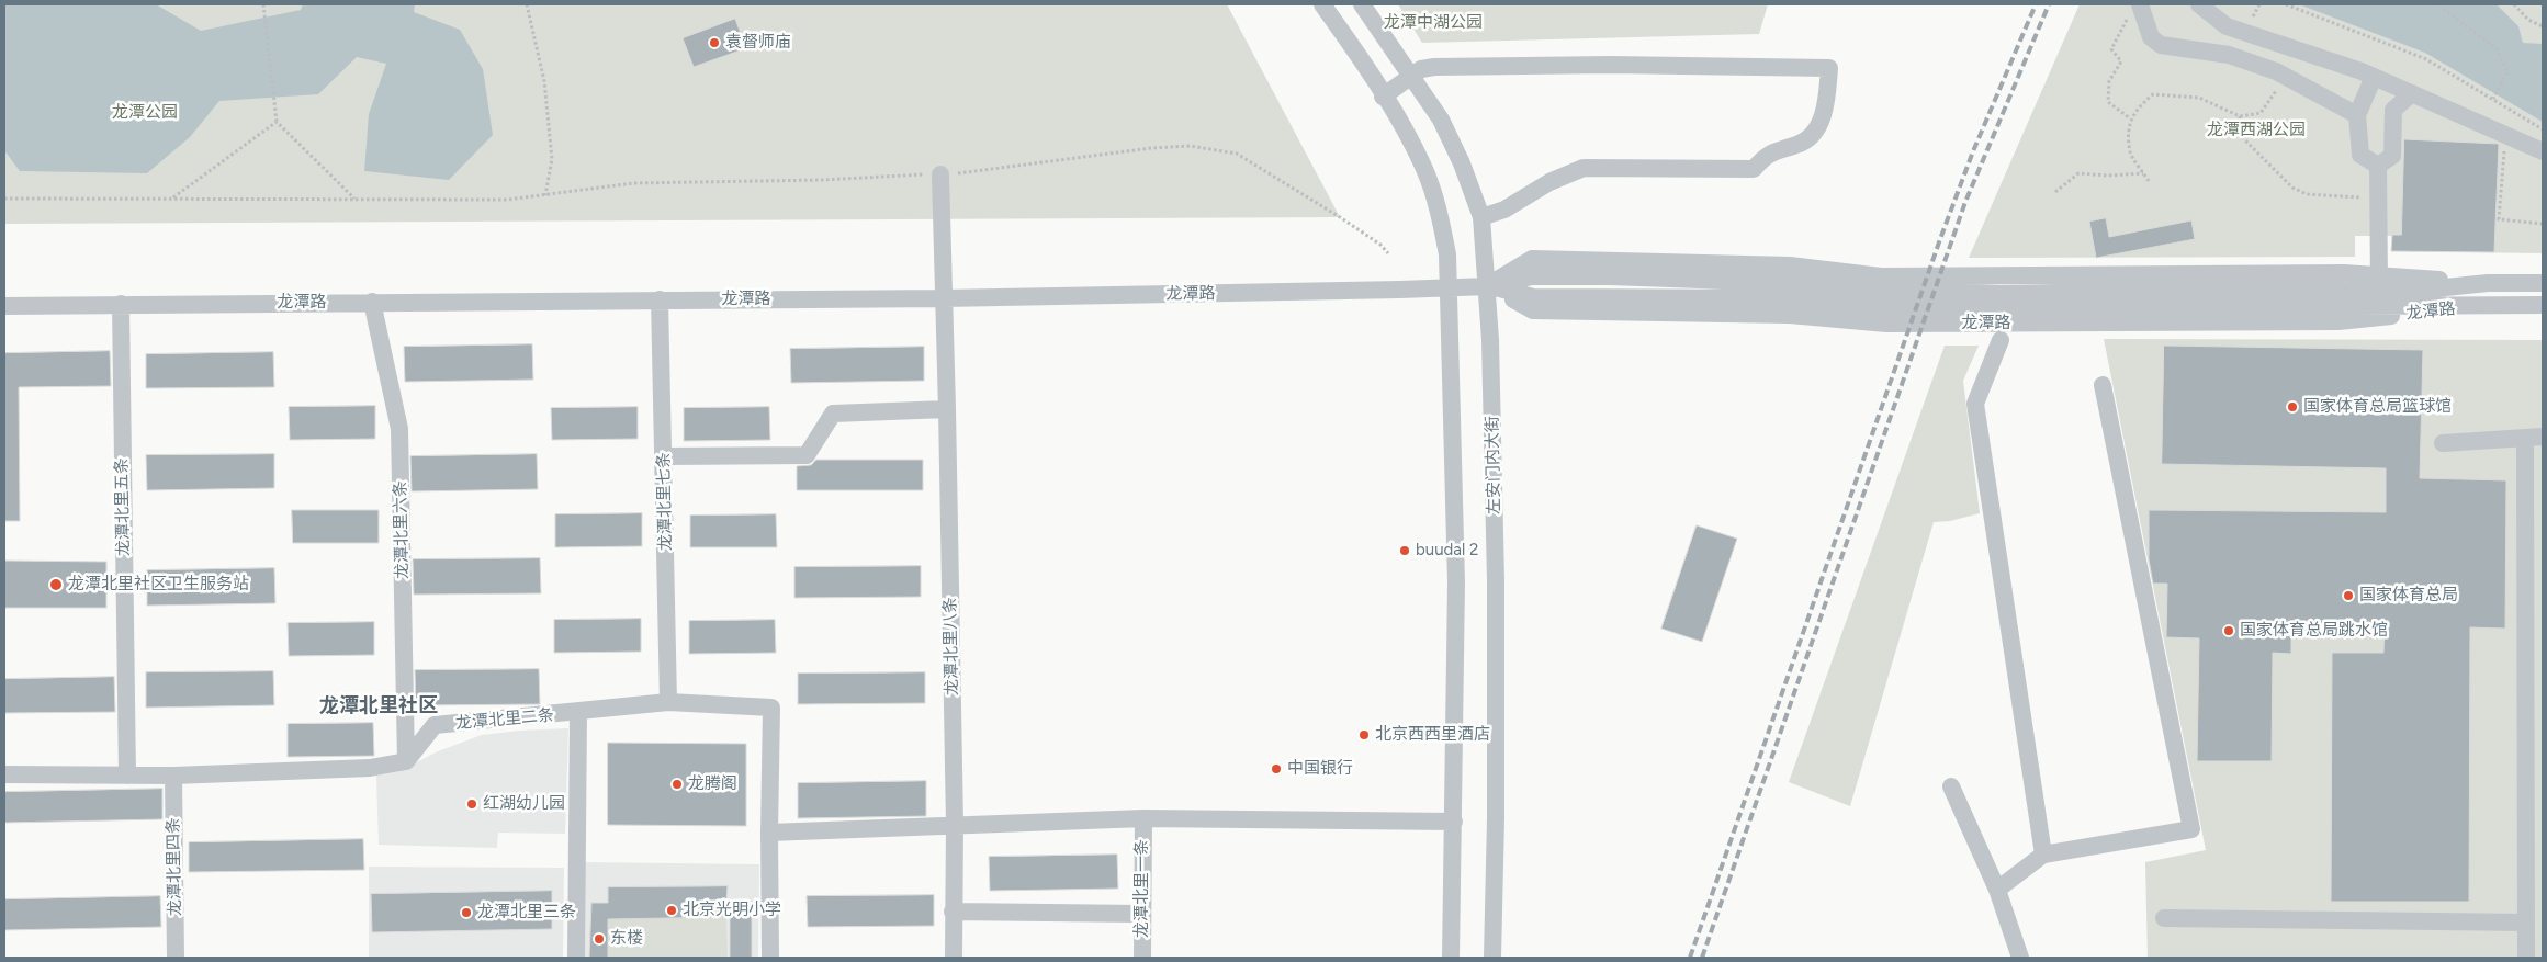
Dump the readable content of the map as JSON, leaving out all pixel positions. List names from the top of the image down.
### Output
{
  "streets": {
    "street": [
      "龙潭路",
      "左安门内大街",
      "龙潭北里七条",
      "龙潭北里五条",
      "龙潭北里六条",
      "龙潭北里八条",
      "龙潭北里二条",
      "龙潭北里四条",
      "龙潭北里一条"
    ]
  },
  "crossings": [
    ["龙潭路", "左安门内大街"],
    ["龙潭路", "龙潭北里七条"],
    ["龙潭路", "龙潭北里五条"],
    ["龙潭路", "龙潭北里六条"],
    ["龙潭路", "龙潭北里八条"],
    ["龙潭北里七条", "龙潭北里二条"],
    ["龙潭北里六条", "龙潭北里二条"]
  ],
  "districts": ["龙潭北里社区"],
  "parks": ["龙潭中湖公园", "龙潭公园", "龙潭西湖公园"],
  "places": [
    "袁督师庙",
    "国家体育总局篮球馆",
    "buudal 2",
    "龙潭北里社区卫生服务站",
    "国家体育总局",
    "国家体育总局跳水馆",
    "北京西西里酒店",
    "中国银行",
    "龙腾阁",
    "红湖幼儿园",
    "北京光明小学",
    "龙潭北里三条",
    "东楼"
  ]
}
